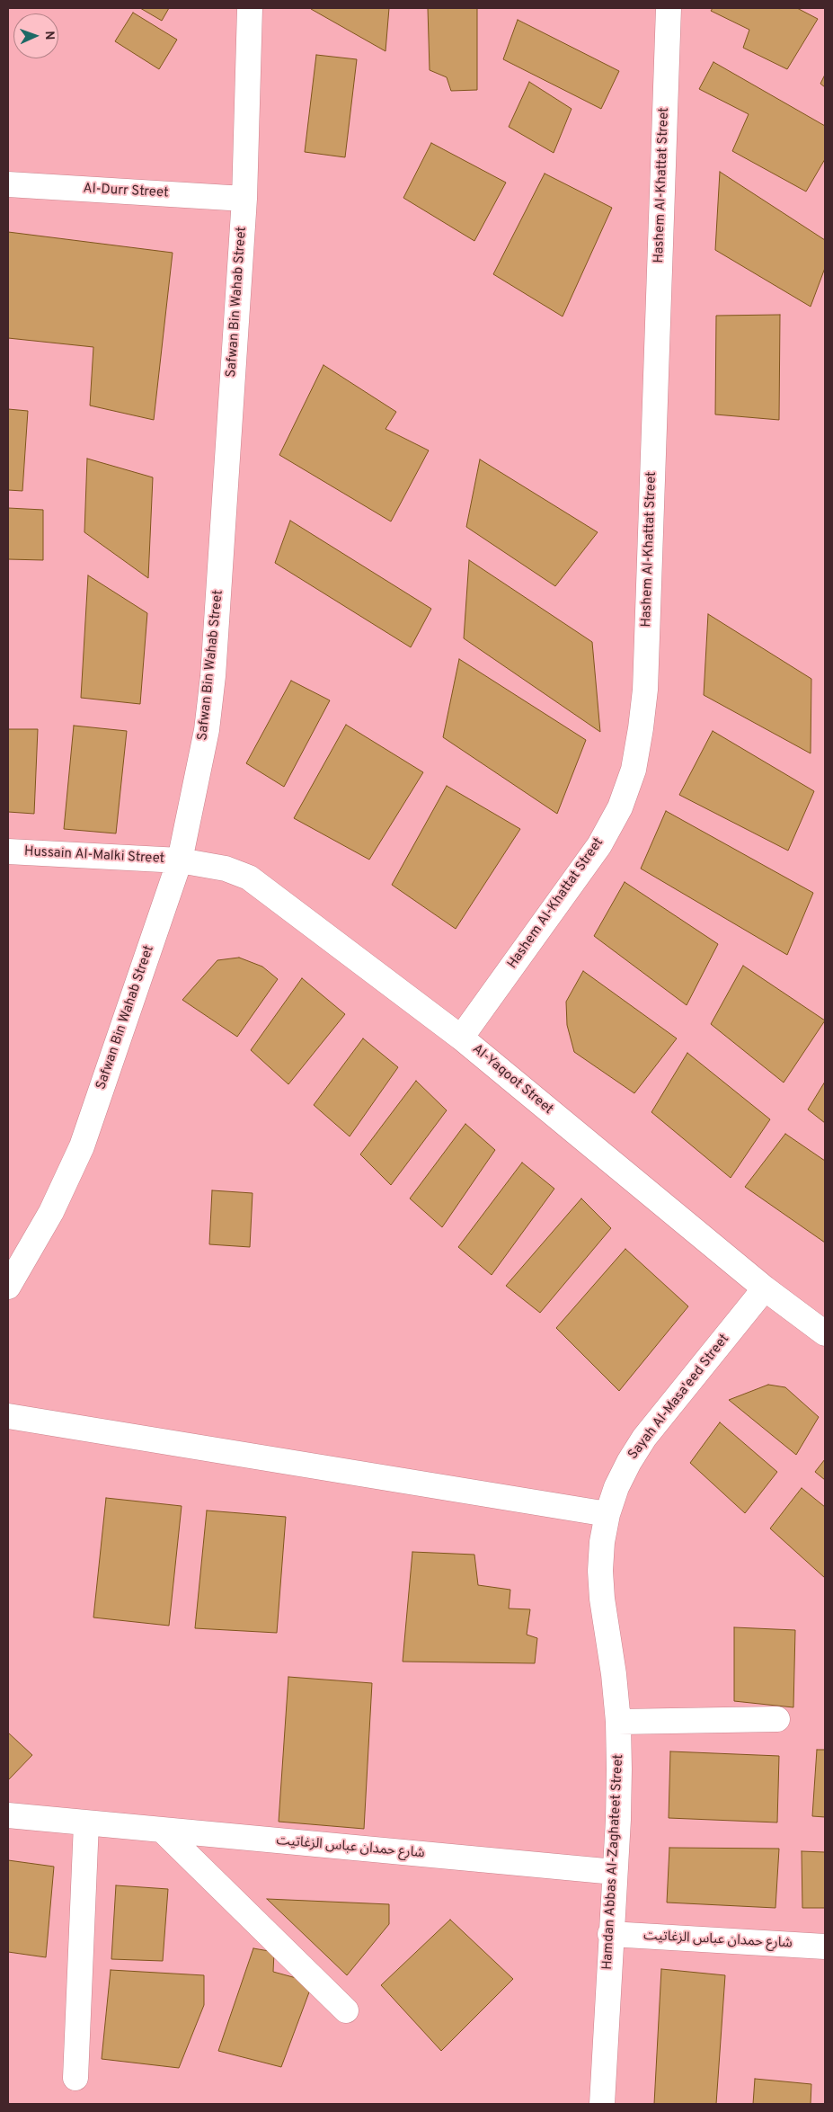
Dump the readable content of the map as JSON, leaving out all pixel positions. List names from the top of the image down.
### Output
{
  "streets": {
    "street": [
      "Hashem Al-Khattat Street",
      "Al-Durr Street",
      "Safwan Bin Wahab Street",
      "Hussain Al-Malki Street",
      "Al-Yaqoot Street",
      "Sayah Al-Masa'eed Street",
      "شارع حمدان عباس الزغاتيت",
      "Hamdan Abbas Al-Zaghateet Street"
    ]
  },
  "crossings": [
    ["Hashem Al-Khattat Street", "Al-Yaqoot Street"],
    ["Al-Durr Street", "Safwan Bin Wahab Street"],
    ["Safwan Bin Wahab Street", "Hussain Al-Malki Street"],
    ["Safwan Bin Wahab Street", "Al-Yaqoot Street"],
    ["Hussain Al-Malki Street", "Al-Yaqoot Street"],
    ["Al-Yaqoot Street", "Sayah Al-Masa'eed Street"],
    ["Sayah Al-Masa'eed Street", "Hamdan Abbas Al-Zaghateet Street"],
    ["شارع حمدان عباس الزغاتيت", "Hamdan Abbas Al-Zaghateet Street"]
  ],
  "north": "right"
}
